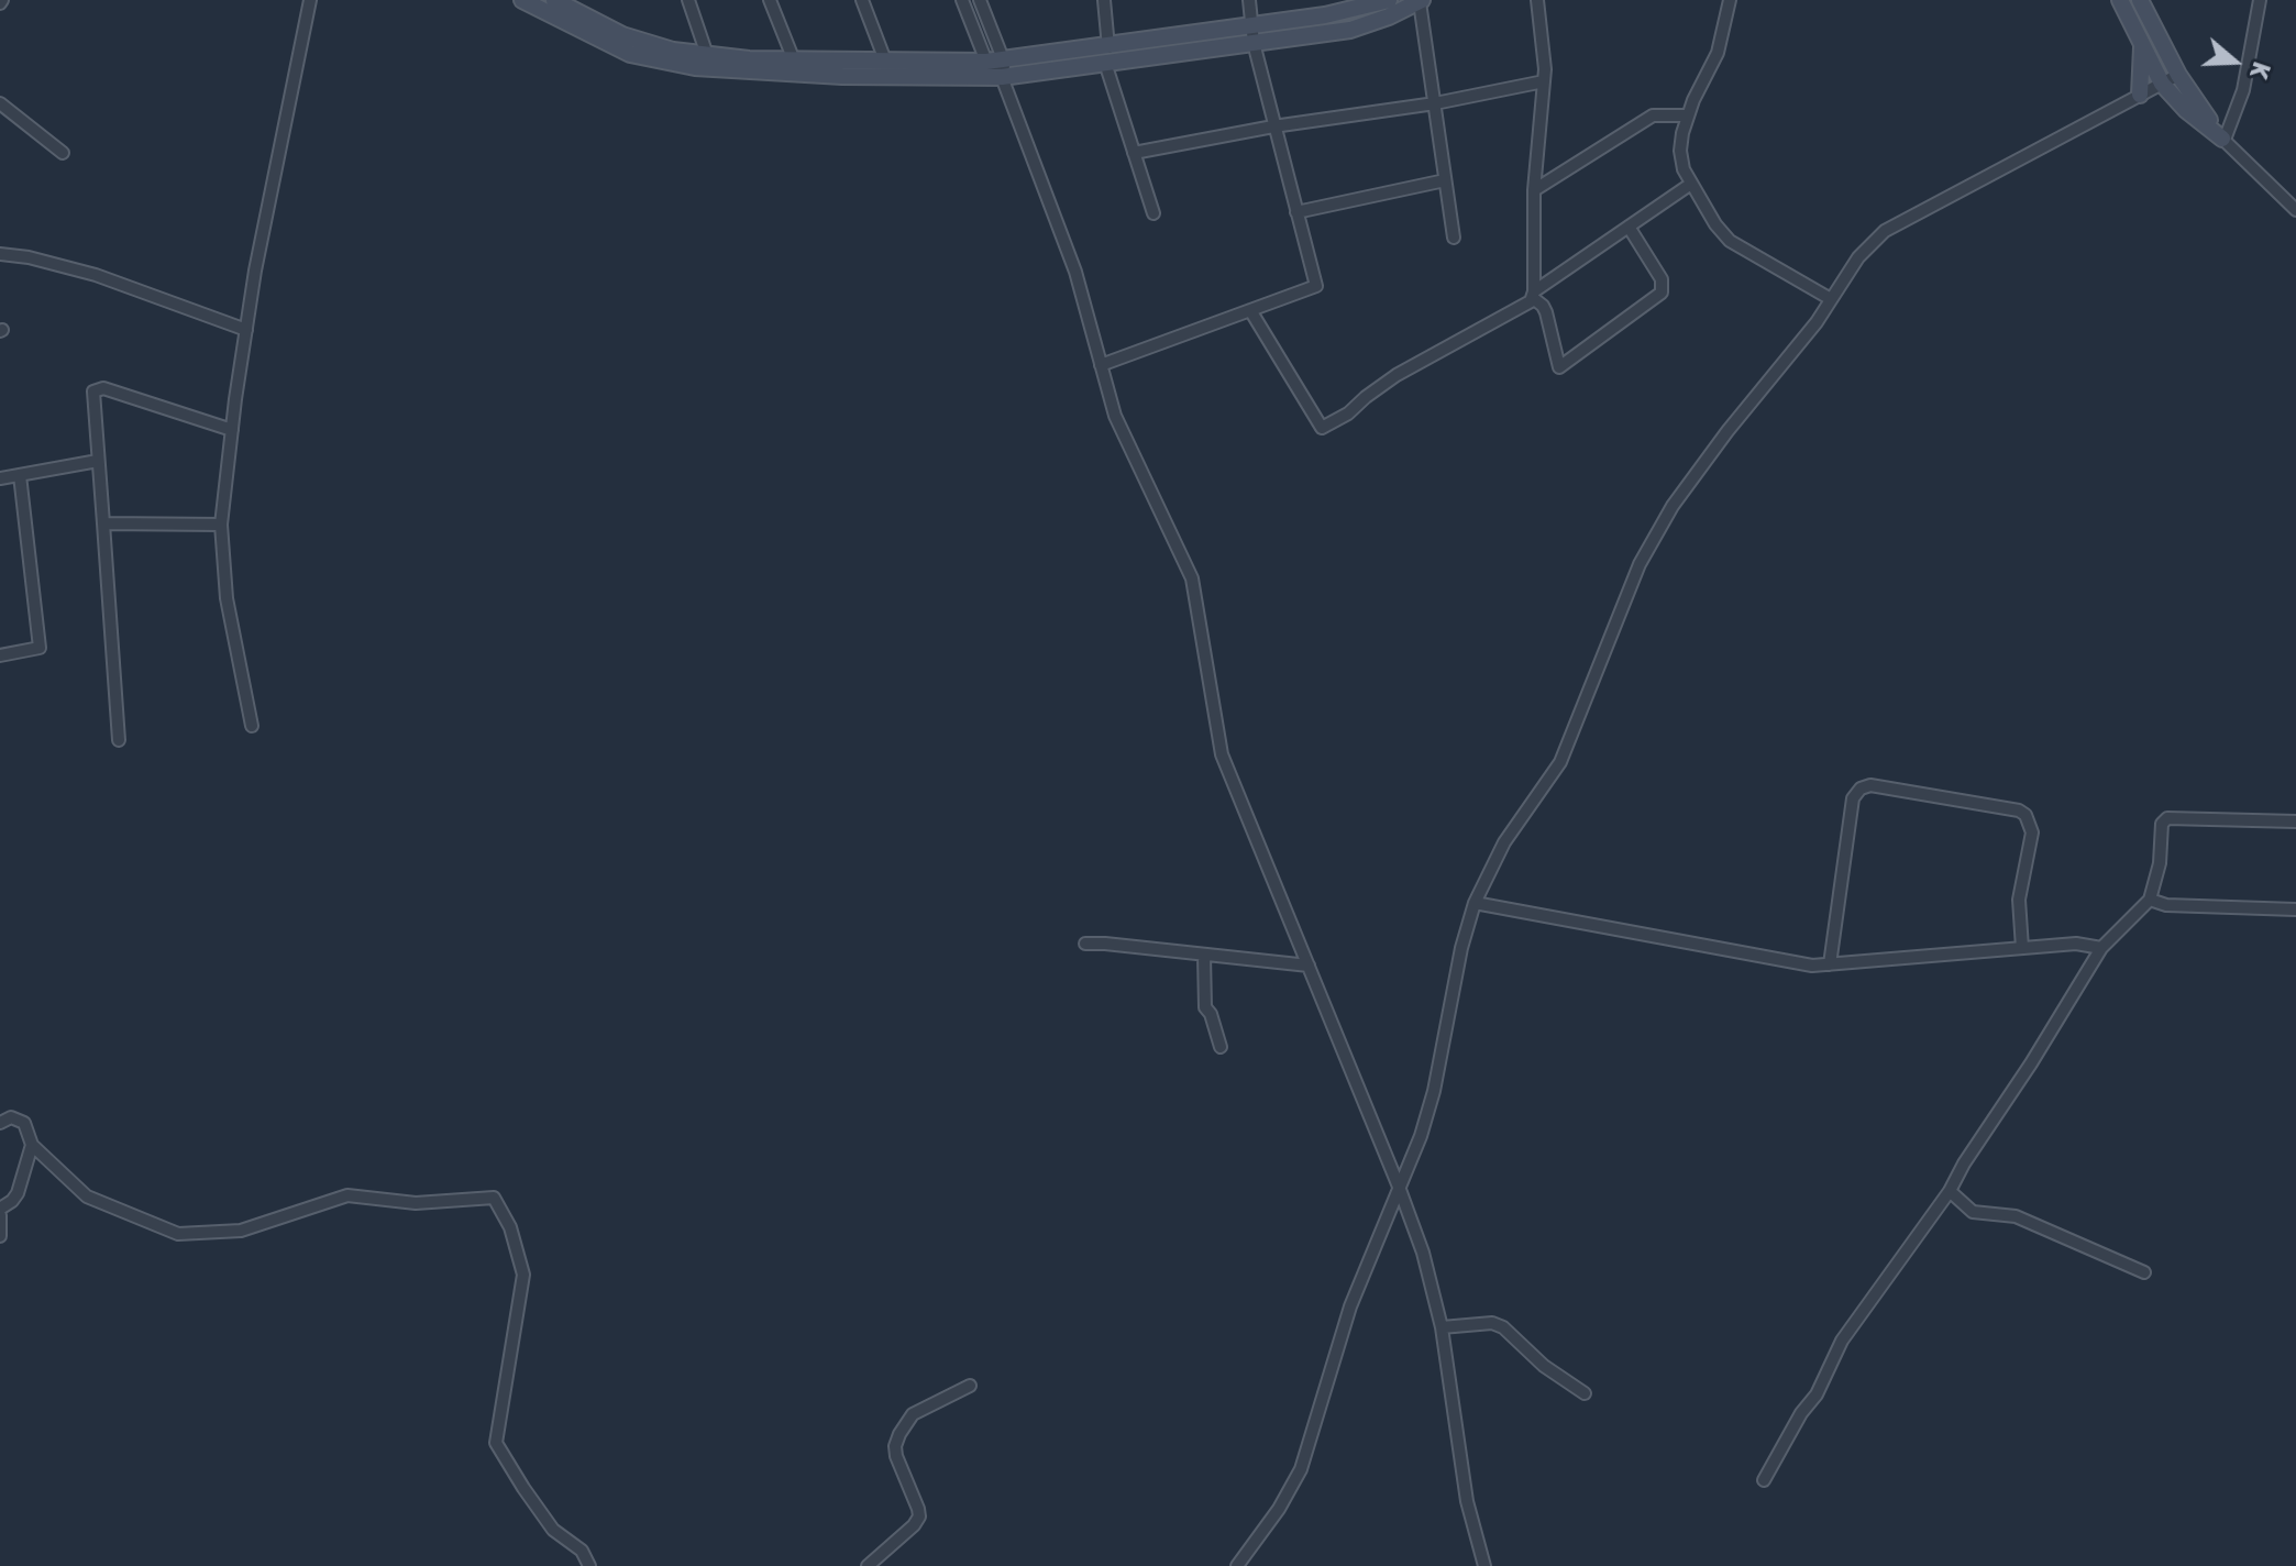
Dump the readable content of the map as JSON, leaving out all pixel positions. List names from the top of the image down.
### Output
{
  "north": "right"
}
